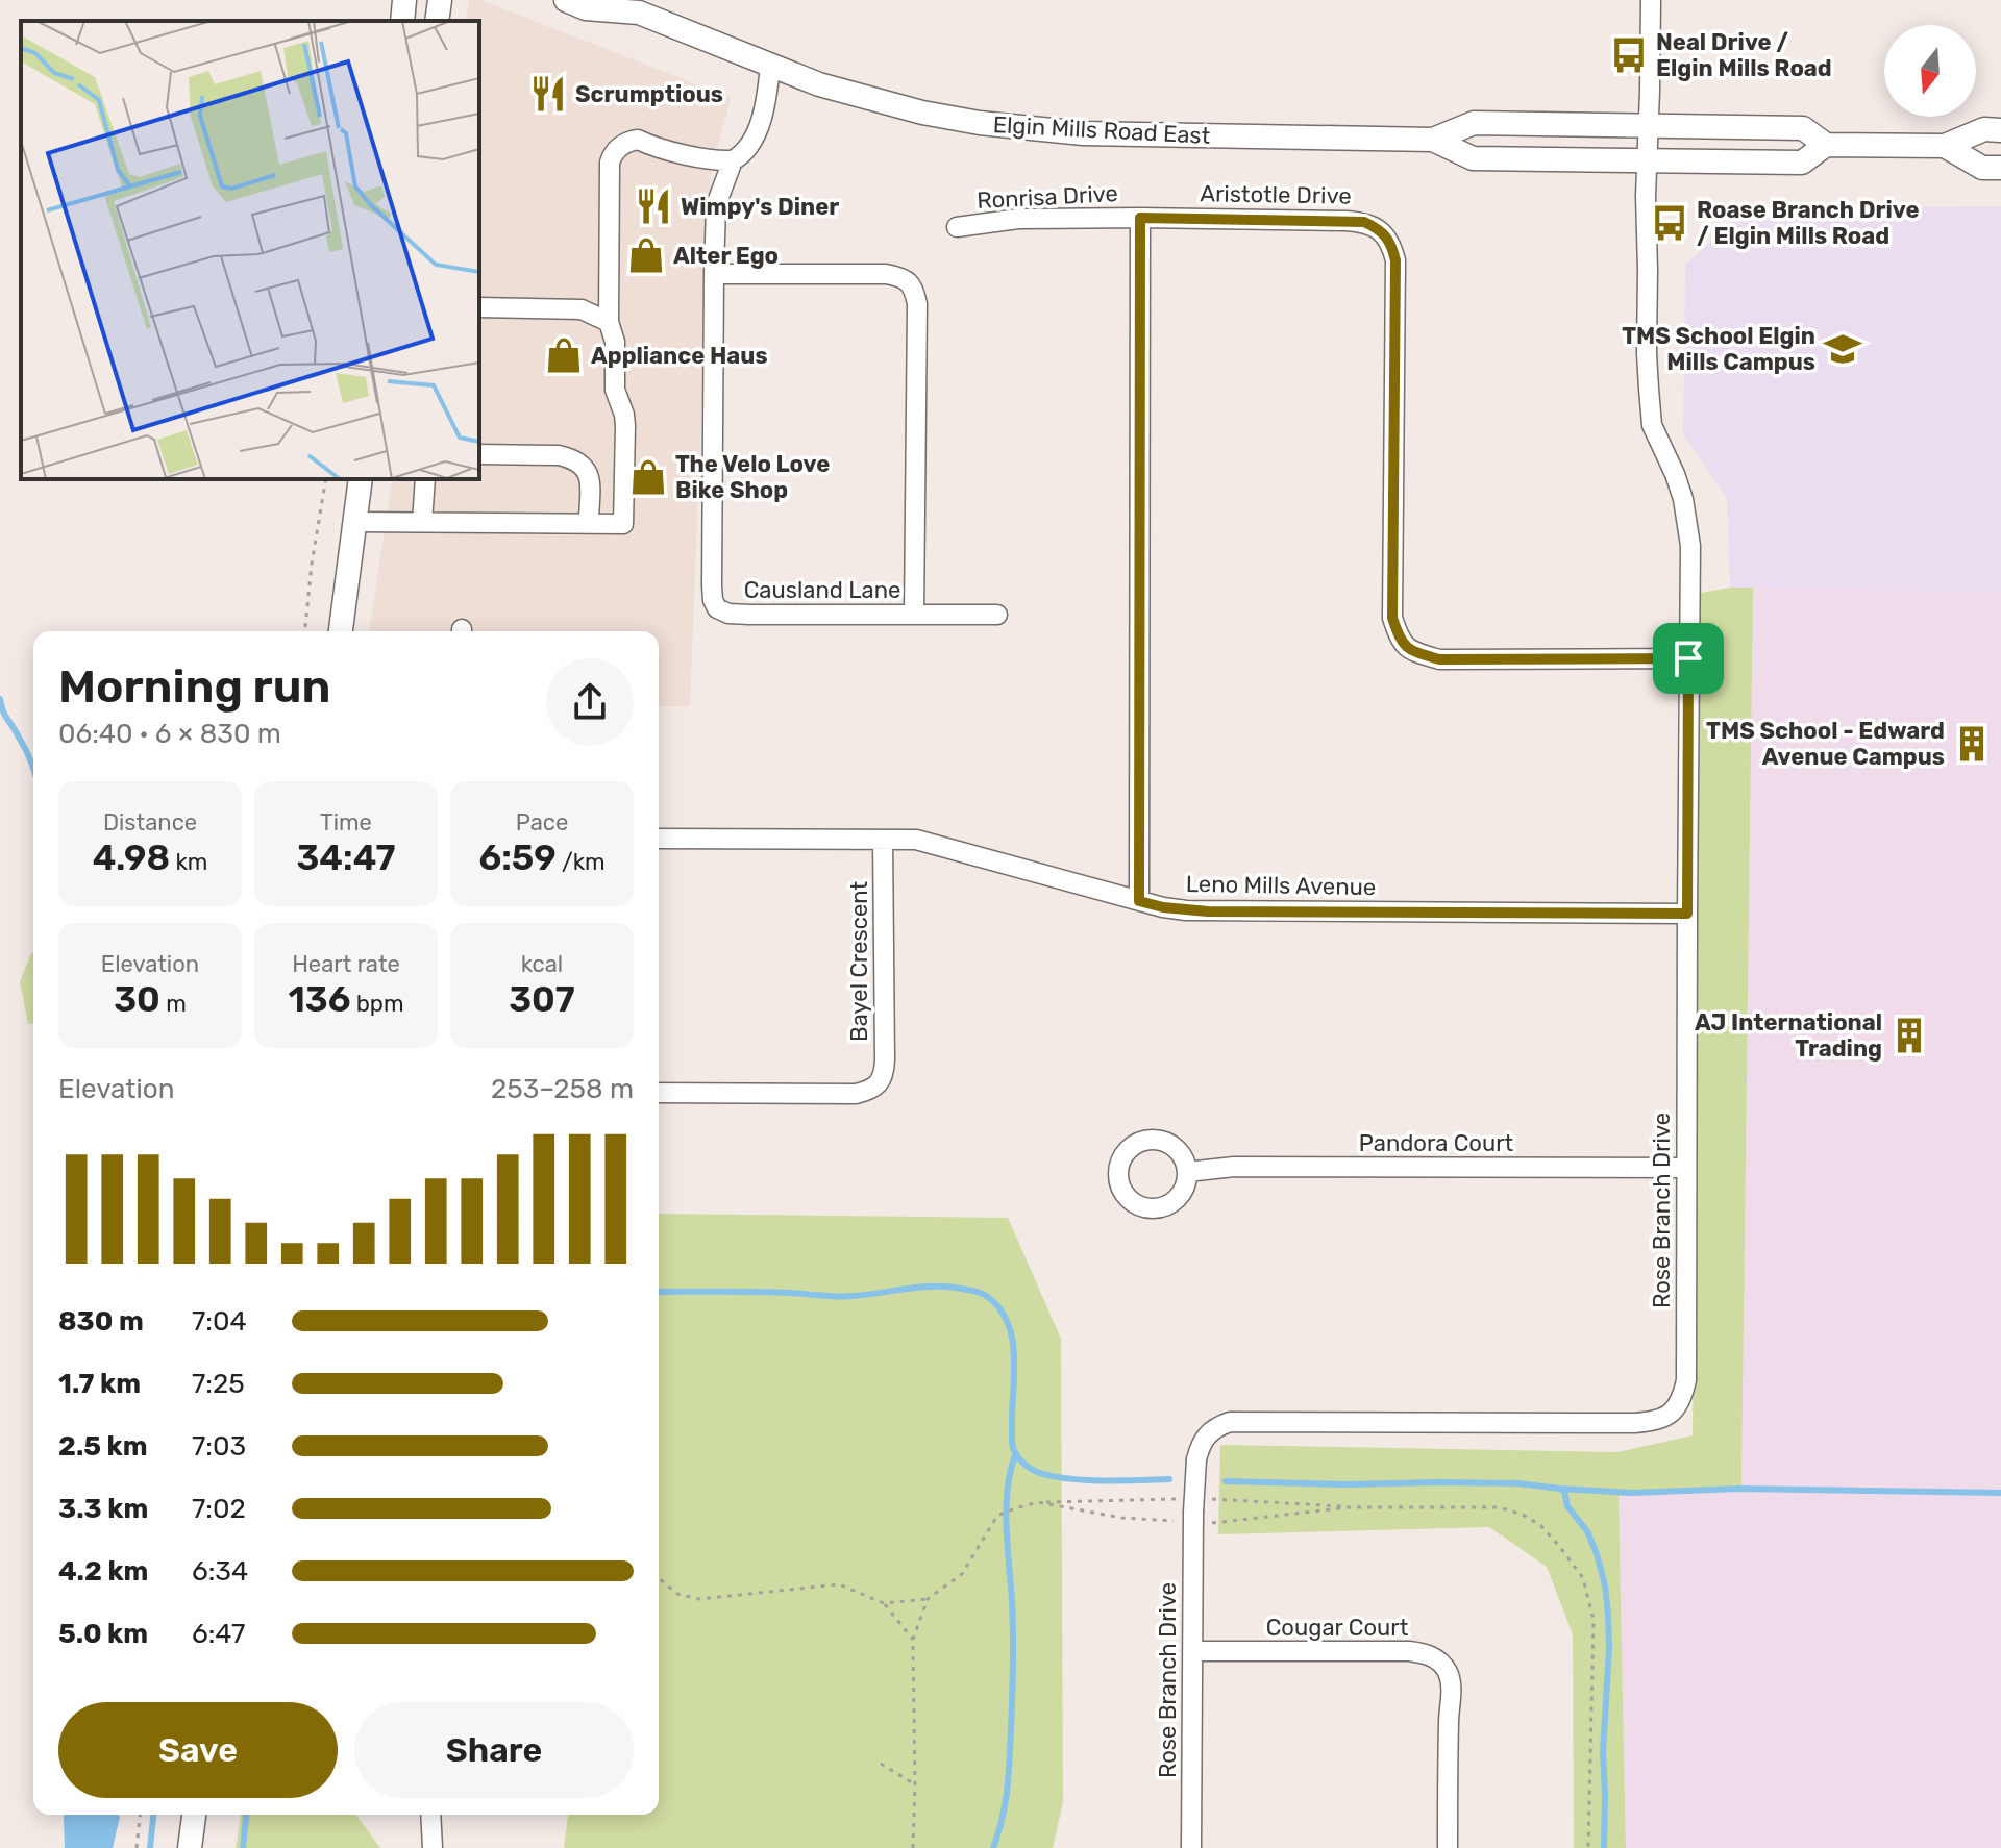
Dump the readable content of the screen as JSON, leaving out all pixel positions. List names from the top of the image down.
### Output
{
  "streets": {
    "main road": ["Elgin Mills Road East"],
    "street": [
      "Aristotle Drive",
      "Ronrisa Drive",
      "Causland Lane",
      "Leno Mills Avenue",
      "Bayel Crescent",
      "Pandora Court",
      "Rose Branch Drive",
      "Cougar Court"
    ]
  },
  "crossings": [
    ["Elgin Mills Road East", "Causland Lane"],
    ["Elgin Mills Road East", "Rose Branch Drive"],
    ["Aristotle Drive", "Ronrisa Drive"],
    ["Aristotle Drive", "Rose Branch Drive"],
    ["Leno Mills Avenue", "Bayel Crescent"],
    ["Leno Mills Avenue", "Rose Branch Drive"],
    ["Pandora Court", "Rose Branch Drive"],
    ["Rose Branch Drive", "Cougar Court"]
  ],
  "places": {
    "bus stop": ["Neal Drive / Elgin Mills Road", "Roase Branch Drive / Elgin Mills Road"],
    "restaurant": ["Scrumptious", "Wimpy's Diner"],
    "shop": ["Alter Ego", "Appliance Haus", "The Velo Love Bike Shop"],
    "school or university": ["TMS School Elgin Mills Campus"],
    "building": ["TMS School - Edward Avenue Campus", "AJ International Trading"]
  },
  "north": "bottom",
  "page": {
    "heading": ["Morning run", "06:40 · 6 × 830 m"],
    "stats": [
      ["Distance", "4.98 km"],
      ["Time", "34:47"],
      ["Pace", "6:59 /km"],
      ["Elevation", "30 m"],
      ["Heart rate", "136 bpm"],
      ["kcal", "307"]
    ],
    "chart": ["Elevation", "253–258 m"],
    "list": [
      {
        "name": "830 m",
        "note": "7:04"
      },
      {
        "name": "1.7 km",
        "note": "7:25"
      },
      {
        "name": "2.5 km",
        "note": "7:03"
      },
      {
        "name": "3.3 km",
        "note": "7:02"
      },
      {
        "name": "4.2 km",
        "note": "6:34"
      },
      {
        "name": "5.0 km",
        "note": "6:47"
      }
    ],
    "buttons": ["Save", "Share"]
  }
}
